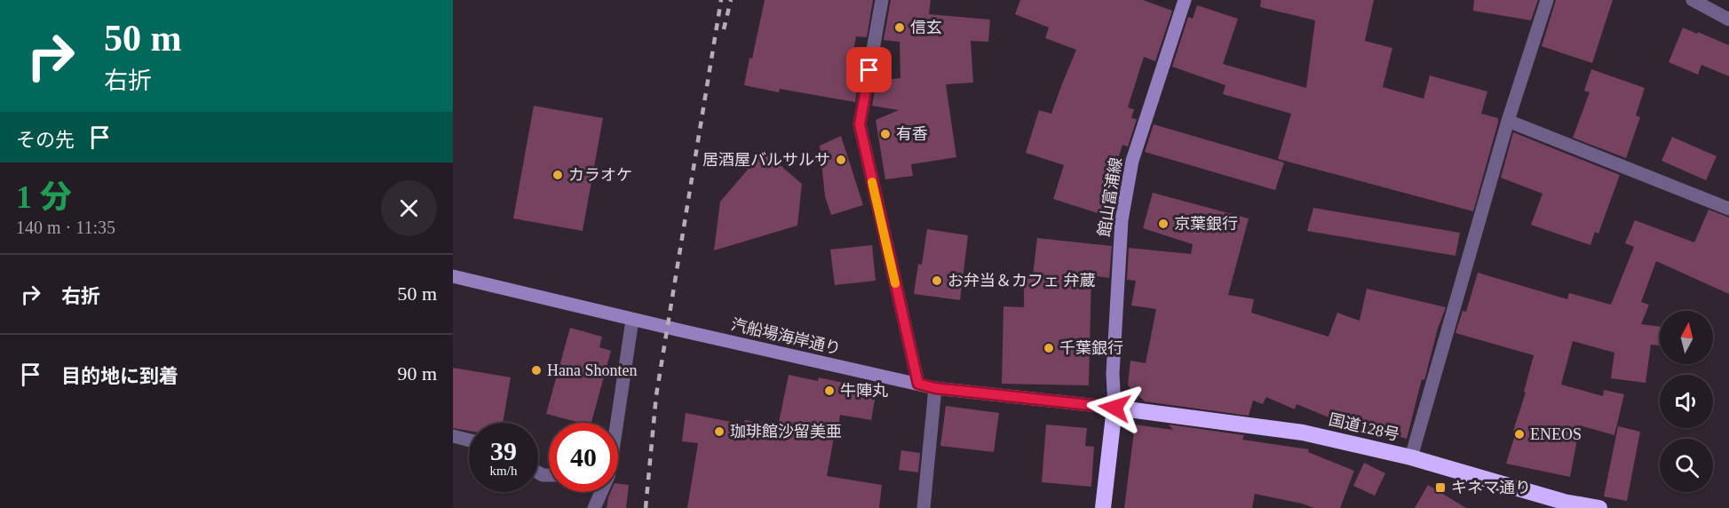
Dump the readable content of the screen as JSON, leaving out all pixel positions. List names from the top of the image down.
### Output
{
  "streets": {
    "highway": ["国道128号"],
    "street": ["館山富浦線", "汽船場海岸通り"]
  },
  "crossings": [
    ["館山富浦線", "汽船場海岸通り"],
    ["館山富浦線", "国道128号"],
    ["汽船場海岸通り", "国道128号"]
  ],
  "places": {
    "other": [
      "信玄",
      "有香",
      "居酒屋バルサルサ",
      "カラオケ",
      "京葉銀行",
      "お弁当＆カフェ 弁蔵",
      "千葉銀行",
      "Hana Shonten",
      "牛陣丸",
      "珈琲館沙留美亜",
      "ENEOS"
    ],
    "transit": ["キネマ通り"]
  },
  "north": "top",
  "page": {
    "turn": ["50 m", "右折"],
    "then": "その先",
    "heading": ["1 分", "140 m · 11:35"],
    "list": [
      {
        "name": "右折",
        "value": "50 m"
      },
      {
        "name": "目的地に到着",
        "value": "90 m"
      }
    ],
    "speed": "39 km/h",
    "limit": "40"
  }
}
